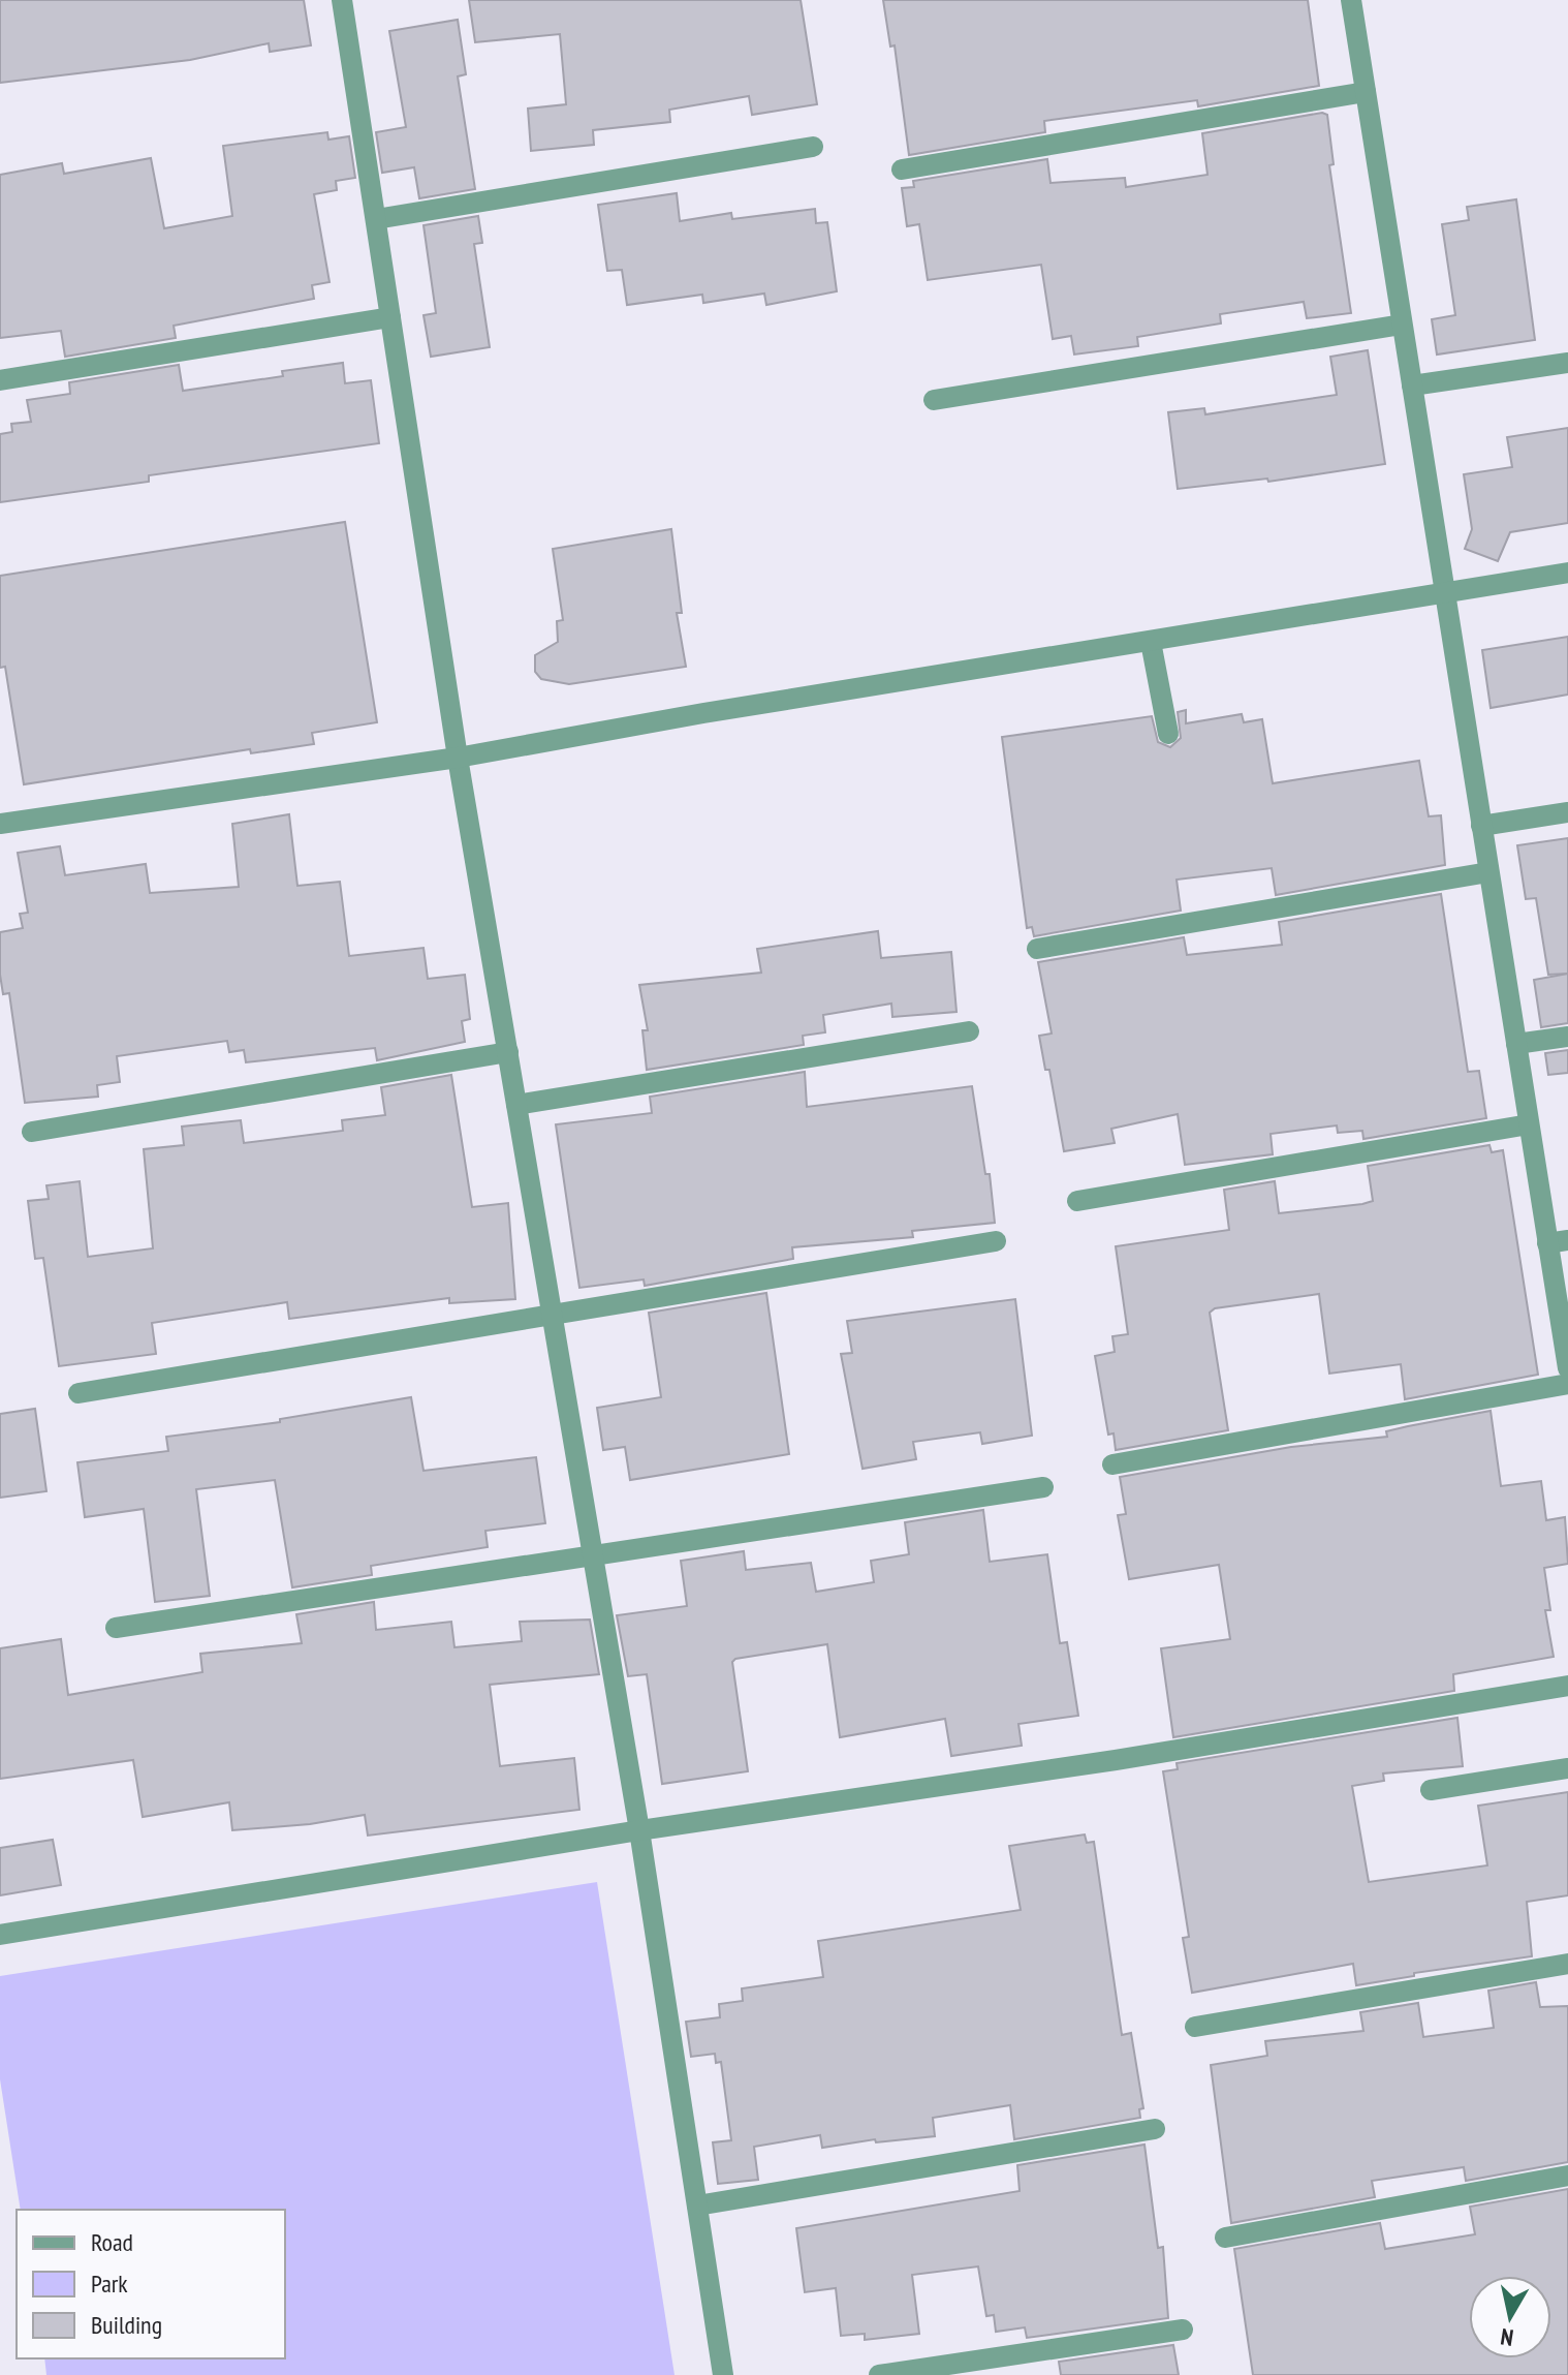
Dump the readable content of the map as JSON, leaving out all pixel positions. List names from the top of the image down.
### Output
{
  "legend": ["Road", "Park", "Building"],
  "north": "bottom"
}
